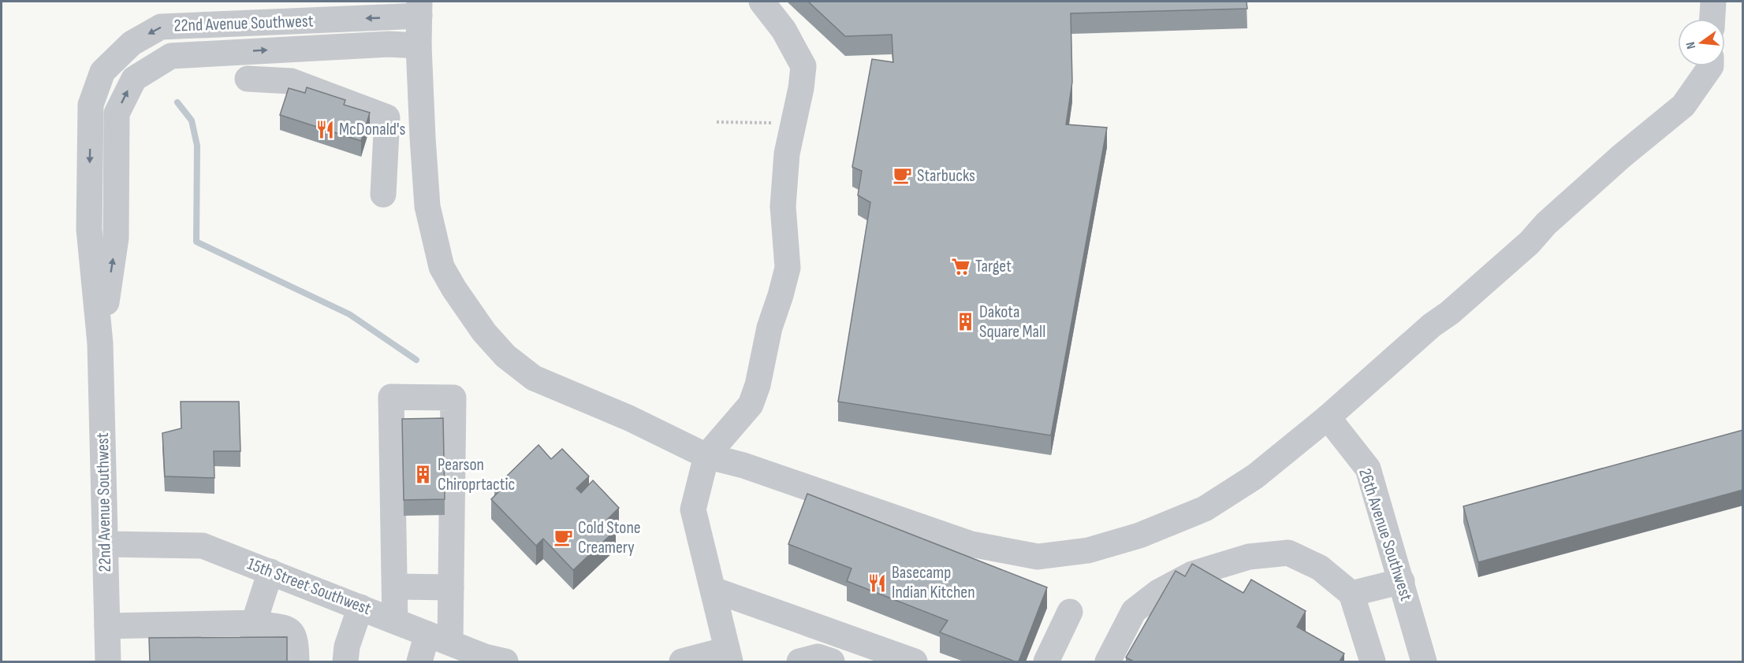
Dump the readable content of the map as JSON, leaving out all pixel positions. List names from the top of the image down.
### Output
{
  "streets": {
    "street": ["22nd Avenue Southwest", "26th Avenue Southwest", "15th Street Southwest"]
  },
  "crossings": [
    ["22nd Avenue Southwest", "15th Street Southwest"]
  ],
  "places": {
    "restaurant": ["McDonald's", "Basecamp Indian Kitchen"],
    "cafe": ["Starbucks", "Cold Stone Creamery"],
    "supermarket": ["Target"],
    "building": ["Dakota Square Mall", "Pearson Chiroprtactic"]
  },
  "north": "left"
}
